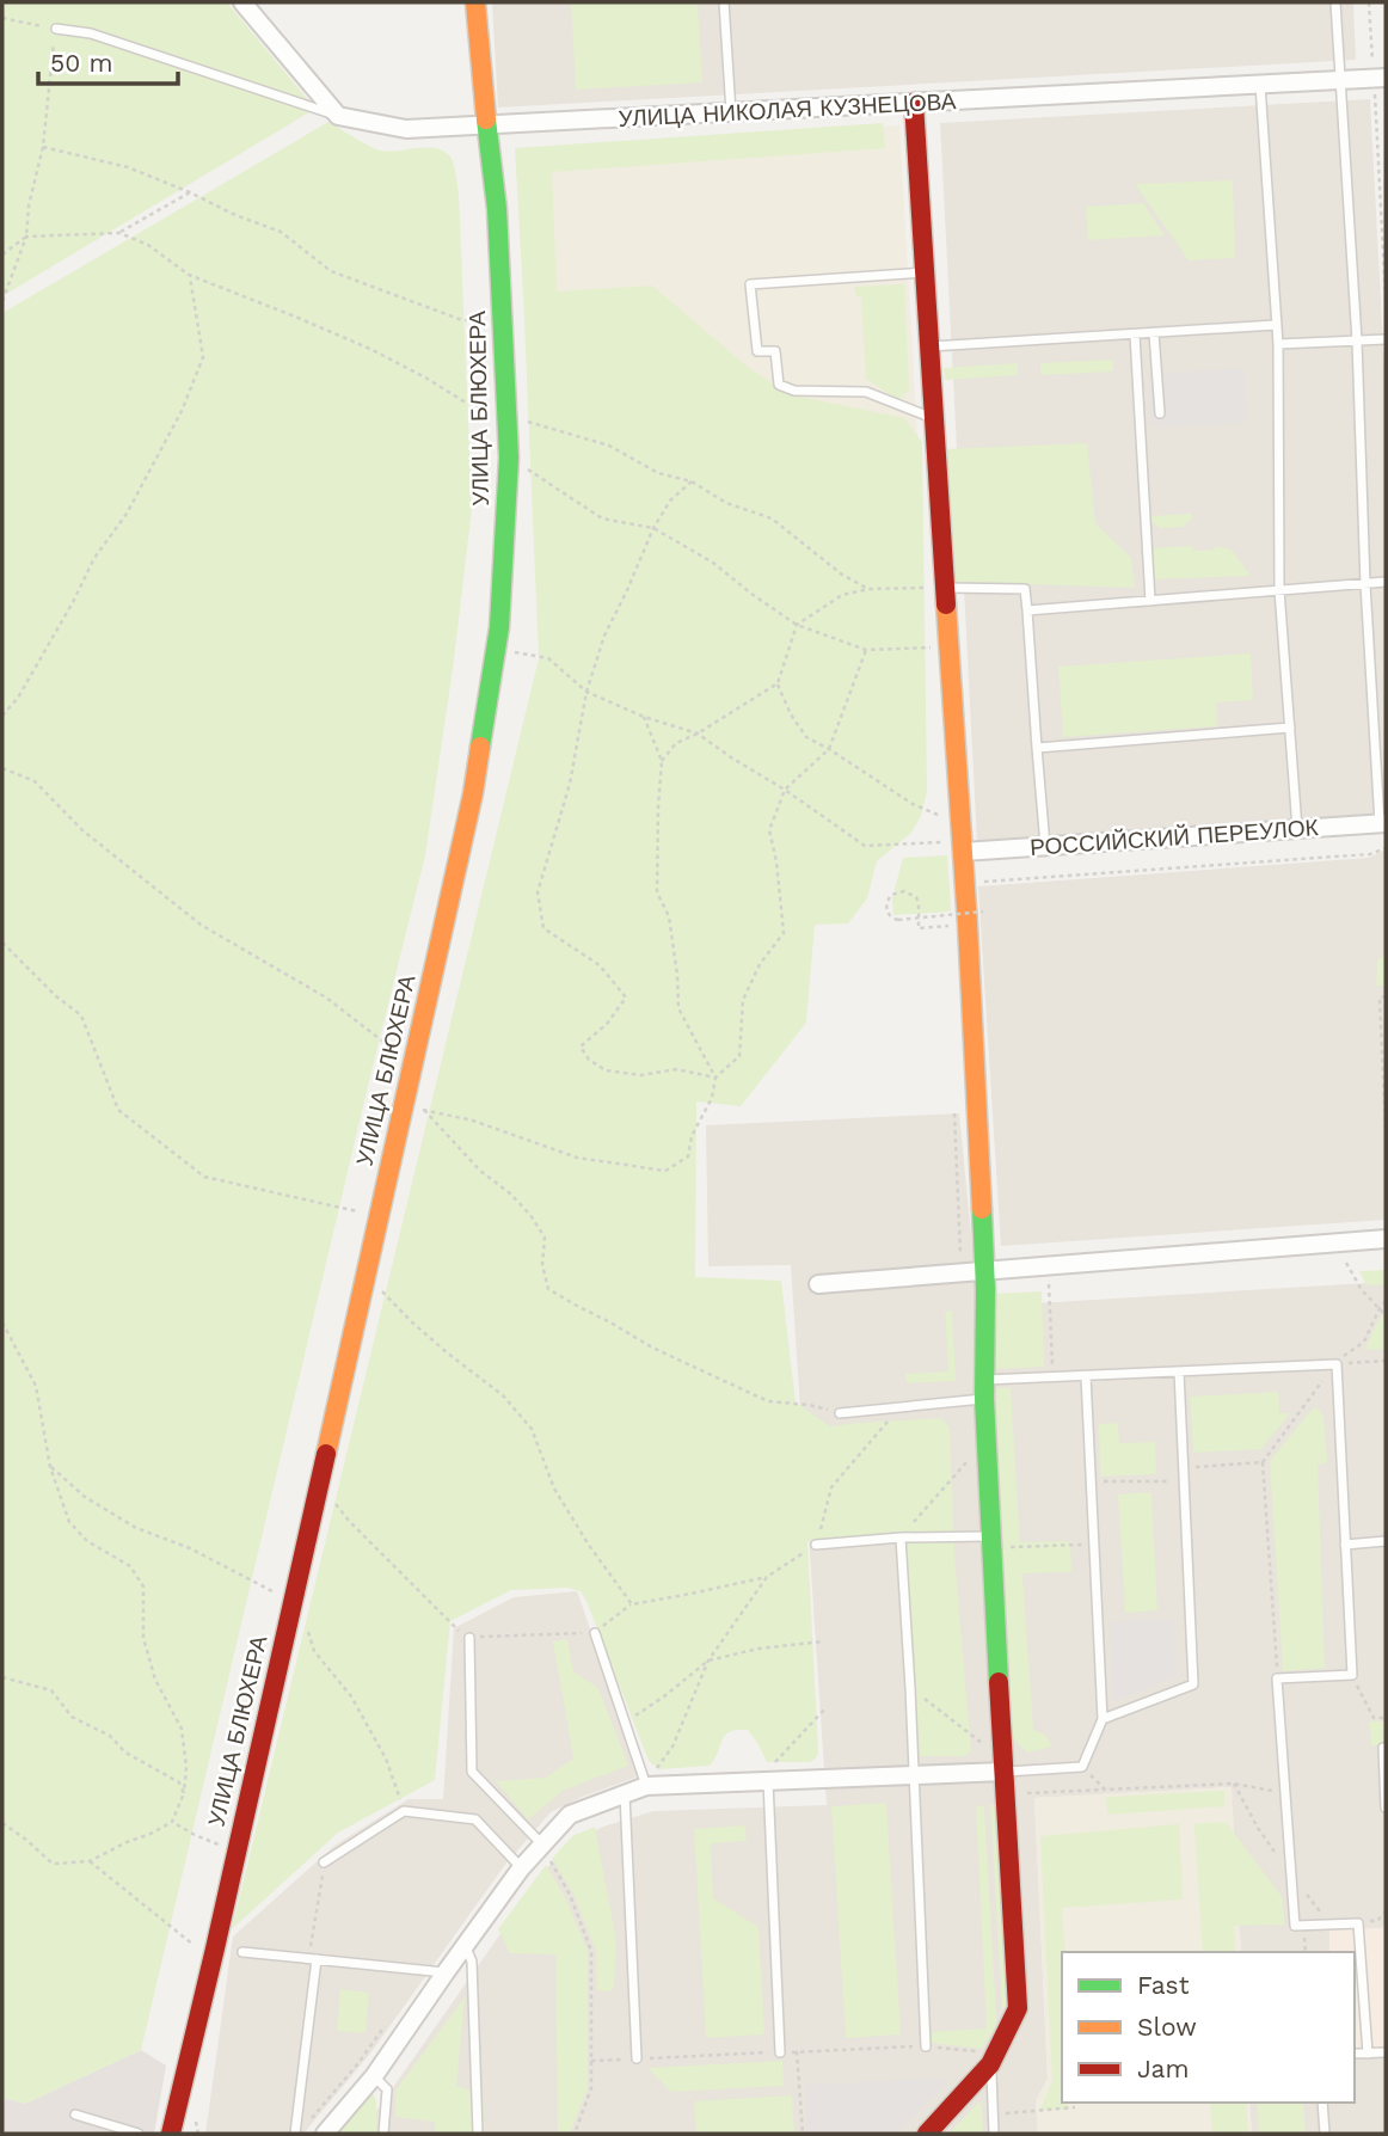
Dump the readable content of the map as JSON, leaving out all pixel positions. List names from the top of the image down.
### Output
{
  "streets": {
    "street": ["УЛИЦА НИКОЛАЯ КУЗНЕЦОВА", "УЛИЦА БЛЮХЕРА", "РОССИЙСКИЙ ПЕРЕУЛОК"]
  },
  "crossings": [
    ["УЛИЦА НИКОЛАЯ КУЗНЕЦОВА", "УЛИЦА БЛЮХЕРА"]
  ],
  "legend": ["Fast", "Slow", "Jam"],
  "scale_bar": "50 m"
}
